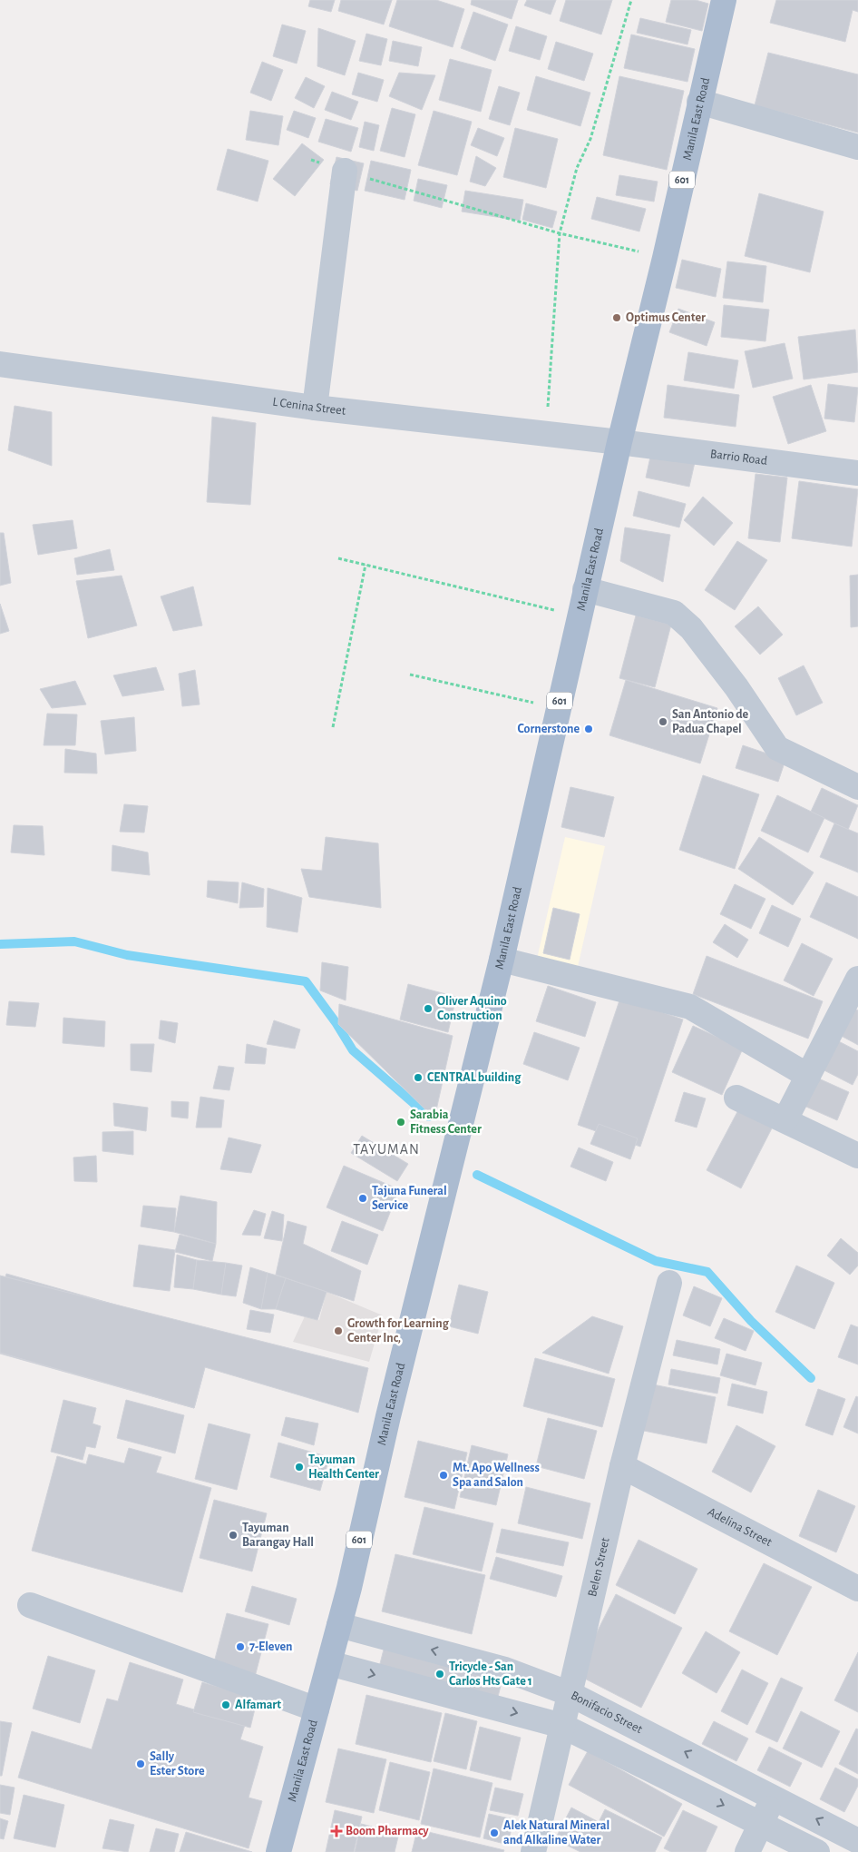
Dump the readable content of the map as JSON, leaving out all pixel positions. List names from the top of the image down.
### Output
{
  "streets": {
    "main road": ["Manila East Road", "601"],
    "street": [
      "L Cenina Street",
      "Barrio Road",
      "Adelina Street",
      "Belen Street",
      "Bonifacio Street"
    ]
  },
  "crossings": [
    ["Manila East Road", "L Cenina Street"],
    ["Manila East Road", "Barrio Road"],
    ["Manila East Road", "Bonifacio Street"],
    ["L Cenina Street", "Barrio Road"],
    ["Adelina Street", "Belen Street"],
    ["Belen Street", "Bonifacio Street"]
  ],
  "districts": ["TAYUMAN"],
  "places": {
    "other": [
      "Optimus Center",
      "San Antonio de Padua Chapel",
      "Cornerstone",
      "Oliver Aquino Construction",
      "CENTRAL building",
      "Sarabia Fitness Center",
      "Tajuna Funeral Service",
      "Growth for Learning Center Inc,",
      "Tayuman Health Center",
      "Mt. Apo Wellness Spa and Salon",
      "Tayuman Barangay Hall",
      "7-Eleven",
      "Tricycle - San Carlos Hts Gate 1",
      "Alfamart",
      "Sally Ester Store",
      "Alek Natural Mineral and Alkaline Water"
    ],
    "health": ["Boom Pharmacy"]
  }
}
